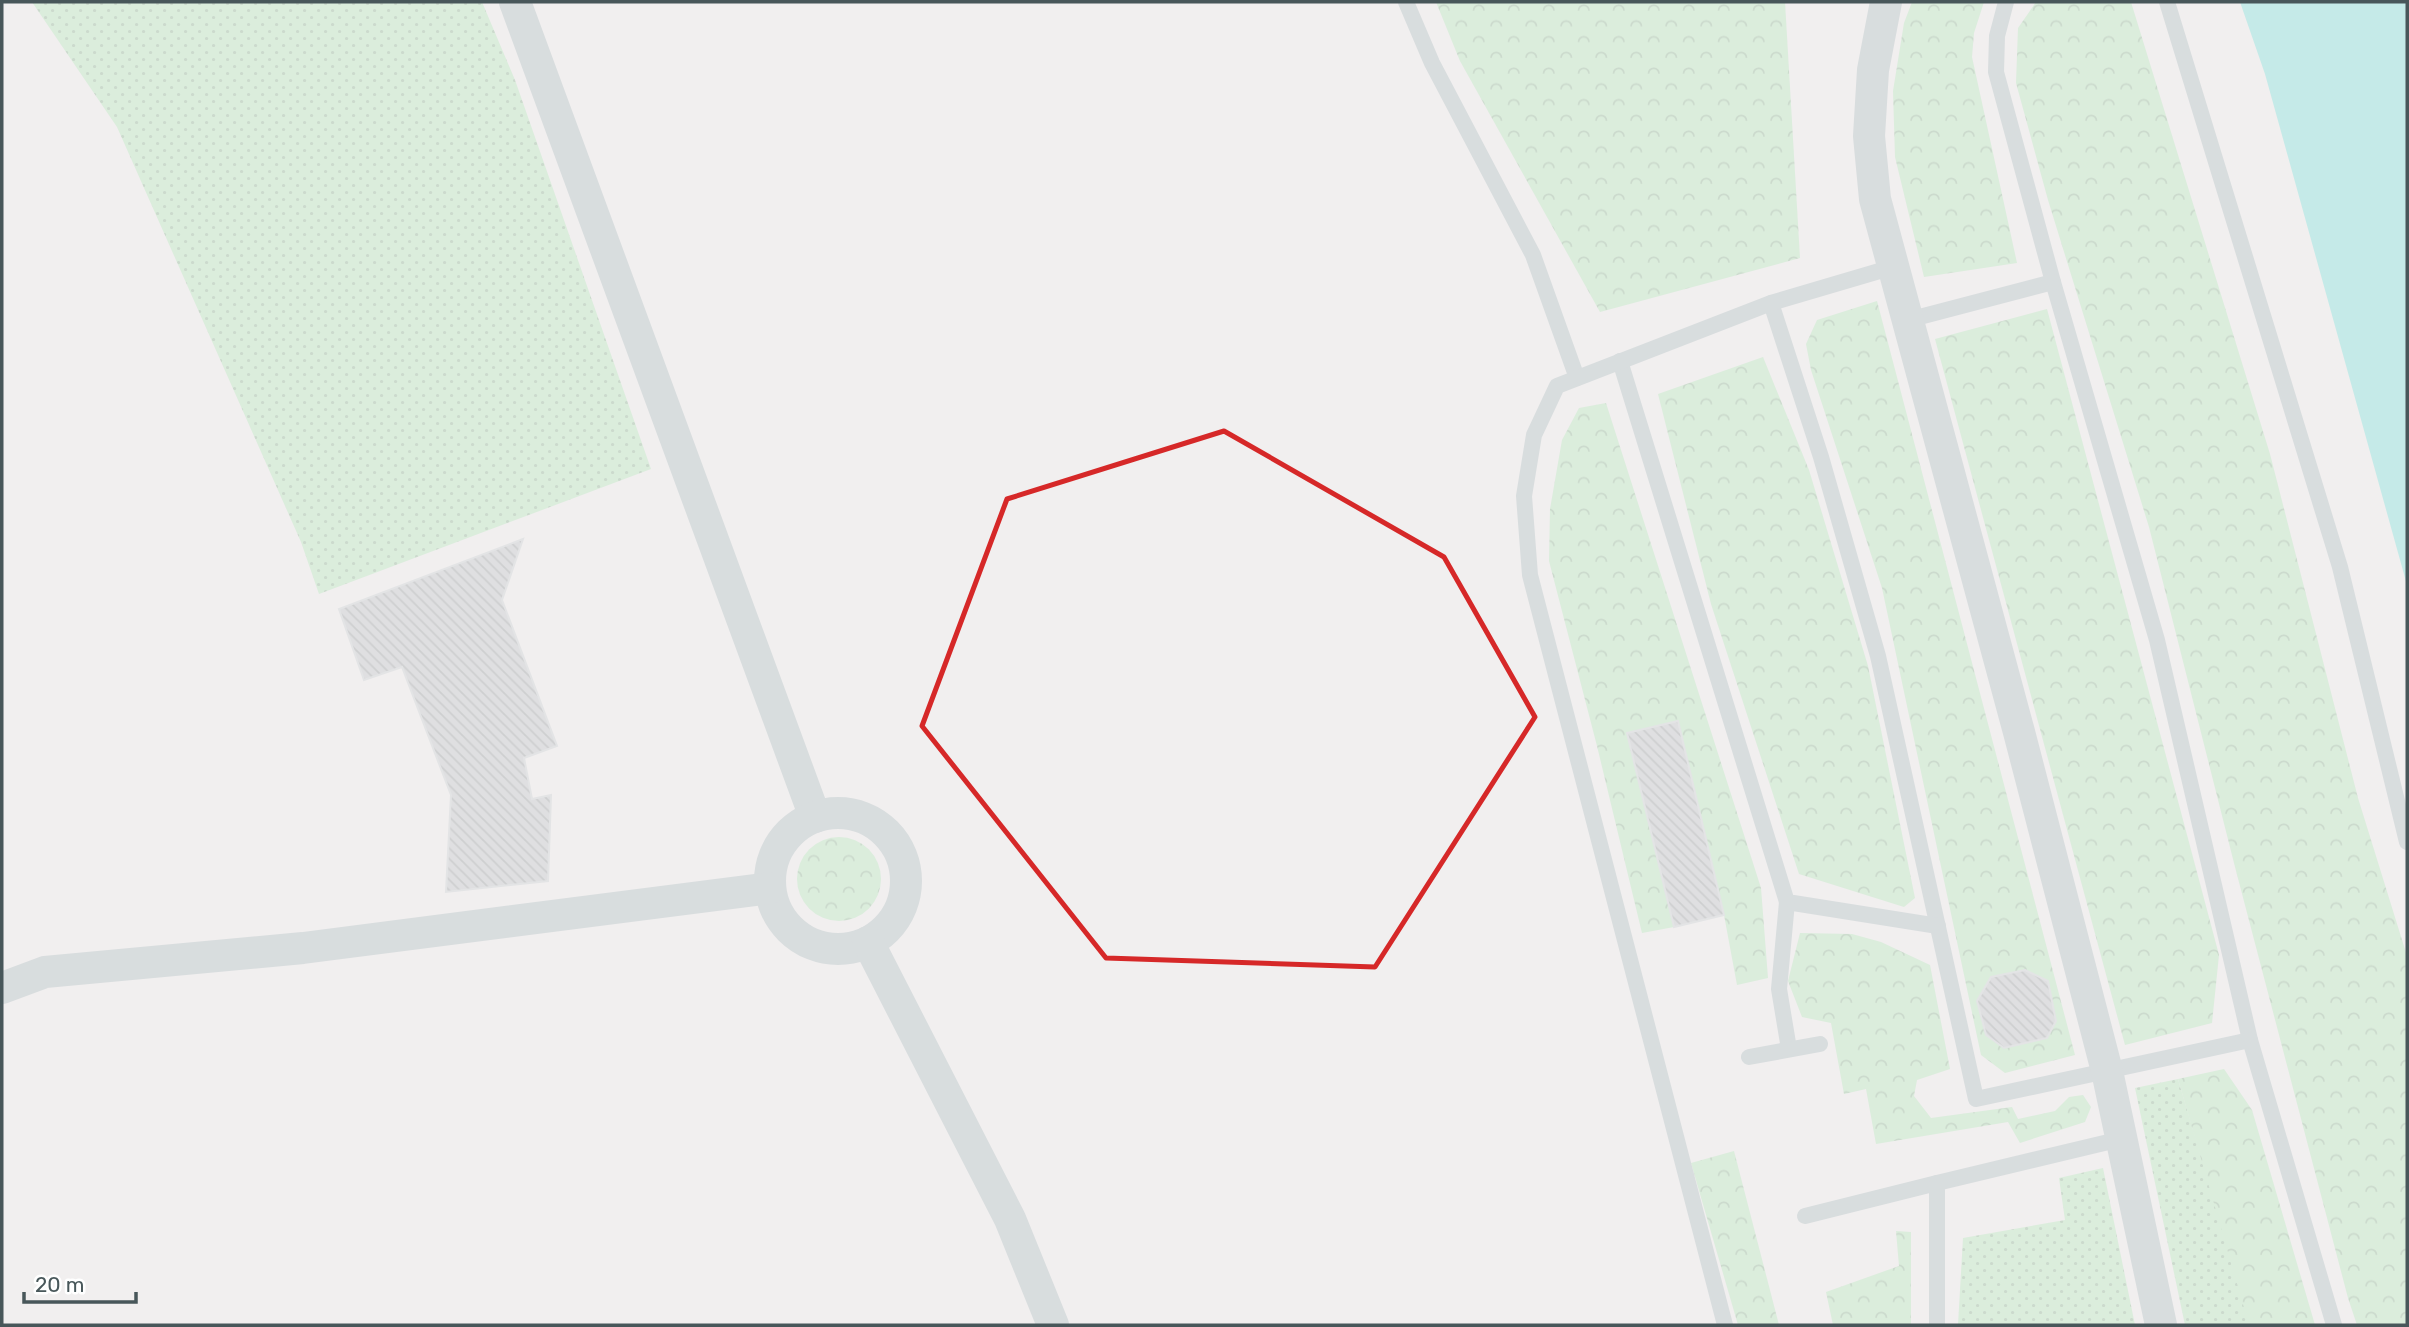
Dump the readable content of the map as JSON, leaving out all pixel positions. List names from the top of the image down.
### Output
{
  "scale_bar": "20 m"
}
